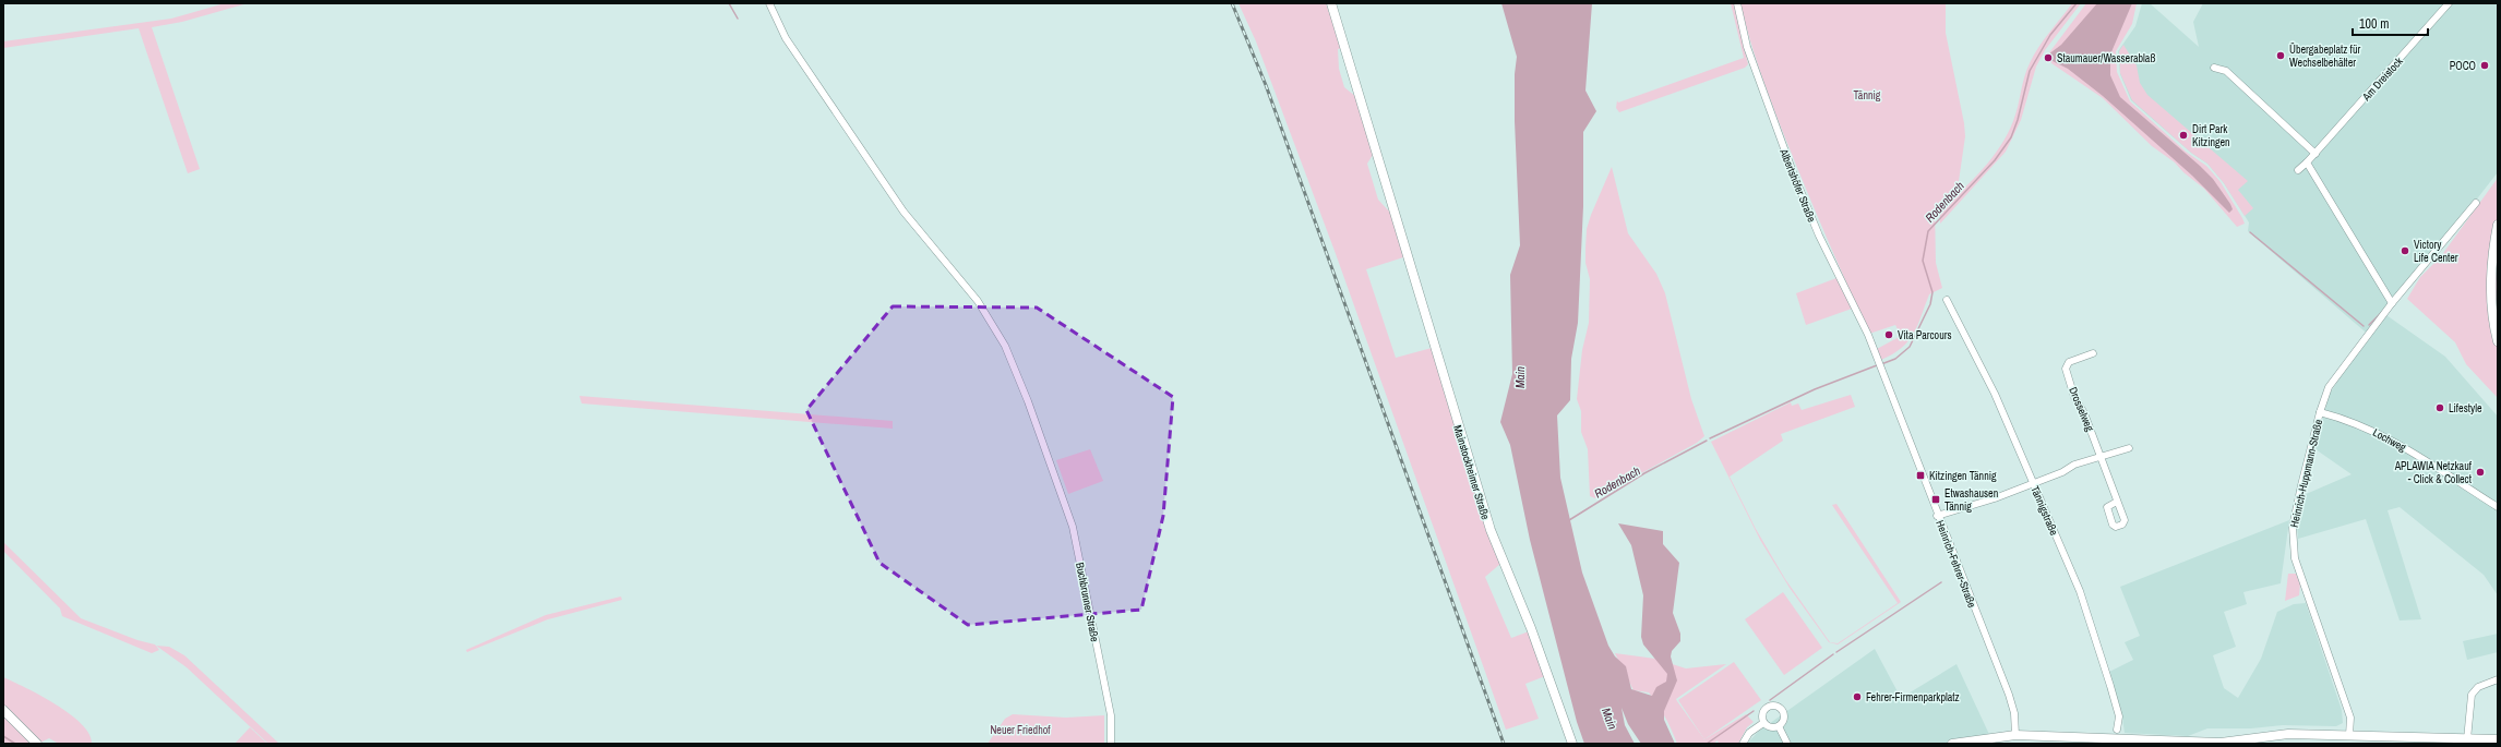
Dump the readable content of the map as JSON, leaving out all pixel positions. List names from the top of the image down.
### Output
{
  "streets": {
    "main road": ["Mainstockheimer Straße"],
    "street": [
      "Am Dreistock",
      "Albertshöfer Straße",
      "Drosselweg",
      "Lochweg",
      "Heinrich-Huppmann-Straße",
      "Tännigstraße",
      "Heinrich-Fehrer-Straße",
      "Buchbrunner Straße"
    ]
  },
  "crossings": [
    ["Albertshöfer Straße", "Heinrich-Fehrer-Straße"],
    ["Lochweg", "Heinrich-Huppmann-Straße"]
  ],
  "water": ["Rodenbach", "Main"],
  "parks": ["Tännig", "Neuer Friedhof"],
  "places": {
    "other": [
      "Übergabeplatz für Wechselbehälter",
      "Staumauer/Wasserablaß",
      "POCO",
      "Dirt Park Kitzingen",
      "Victory Life Center",
      "Vita Parcours",
      "Lifestyle",
      "APLAWIA Netzkauf - Click & Collect",
      "Fehrer-Firmenparkplatz"
    ],
    "transit": ["Kitzingen Tännig", "Etwashausen Tännig"]
  },
  "scale_bar": "100 m"
}
